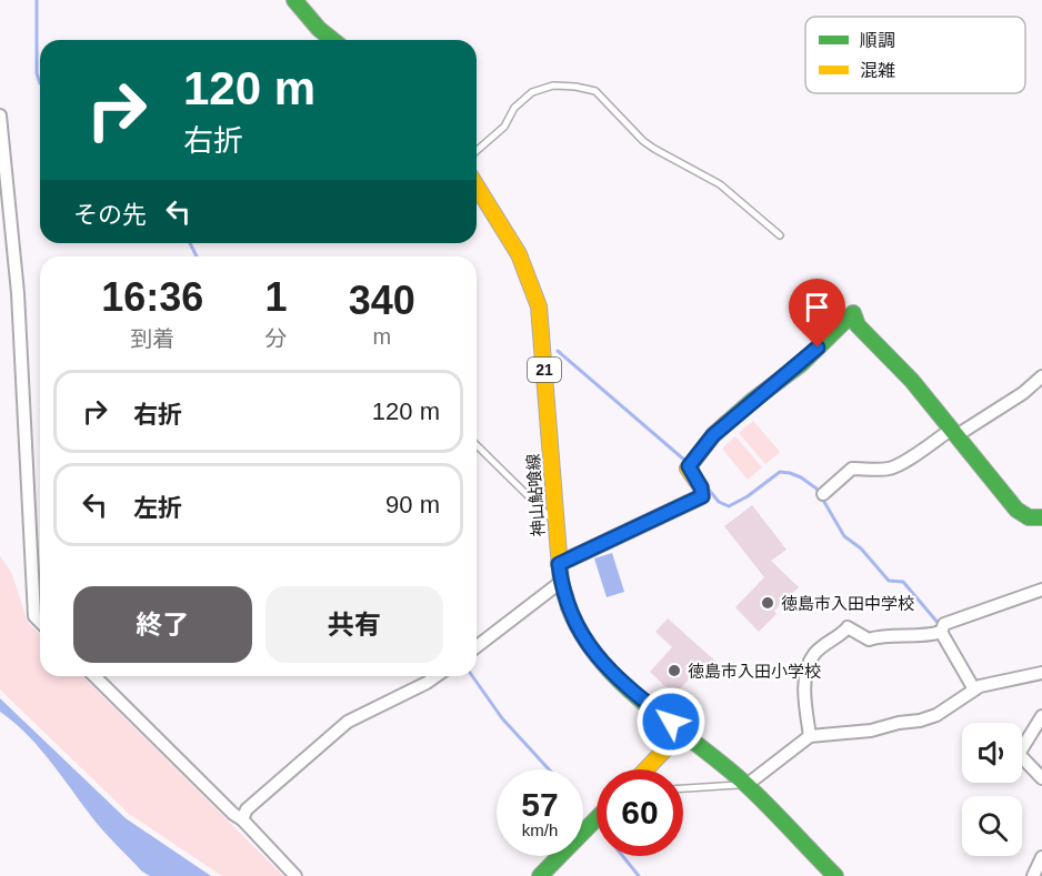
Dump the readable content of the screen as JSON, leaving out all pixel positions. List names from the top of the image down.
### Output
{
  "streets": {
    "main road": ["21", "神山鮎喰線"]
  },
  "places": ["徳島市入田中学校", "徳島市入田小学校"],
  "legend": ["順調", "混雑"],
  "page": {
    "turn": ["120 m", "右折"],
    "then": "その先",
    "eta": [
      "16:36",
      "到着",
      "1",
      "分",
      "340",
      "m"
    ],
    "list": [
      {
        "name": "右折",
        "value": "120 m"
      },
      {
        "name": "左折",
        "value": "90 m"
      }
    ],
    "buttons": ["終了", "共有"],
    "speed": "57 km/h",
    "limit": "60"
  }
}
